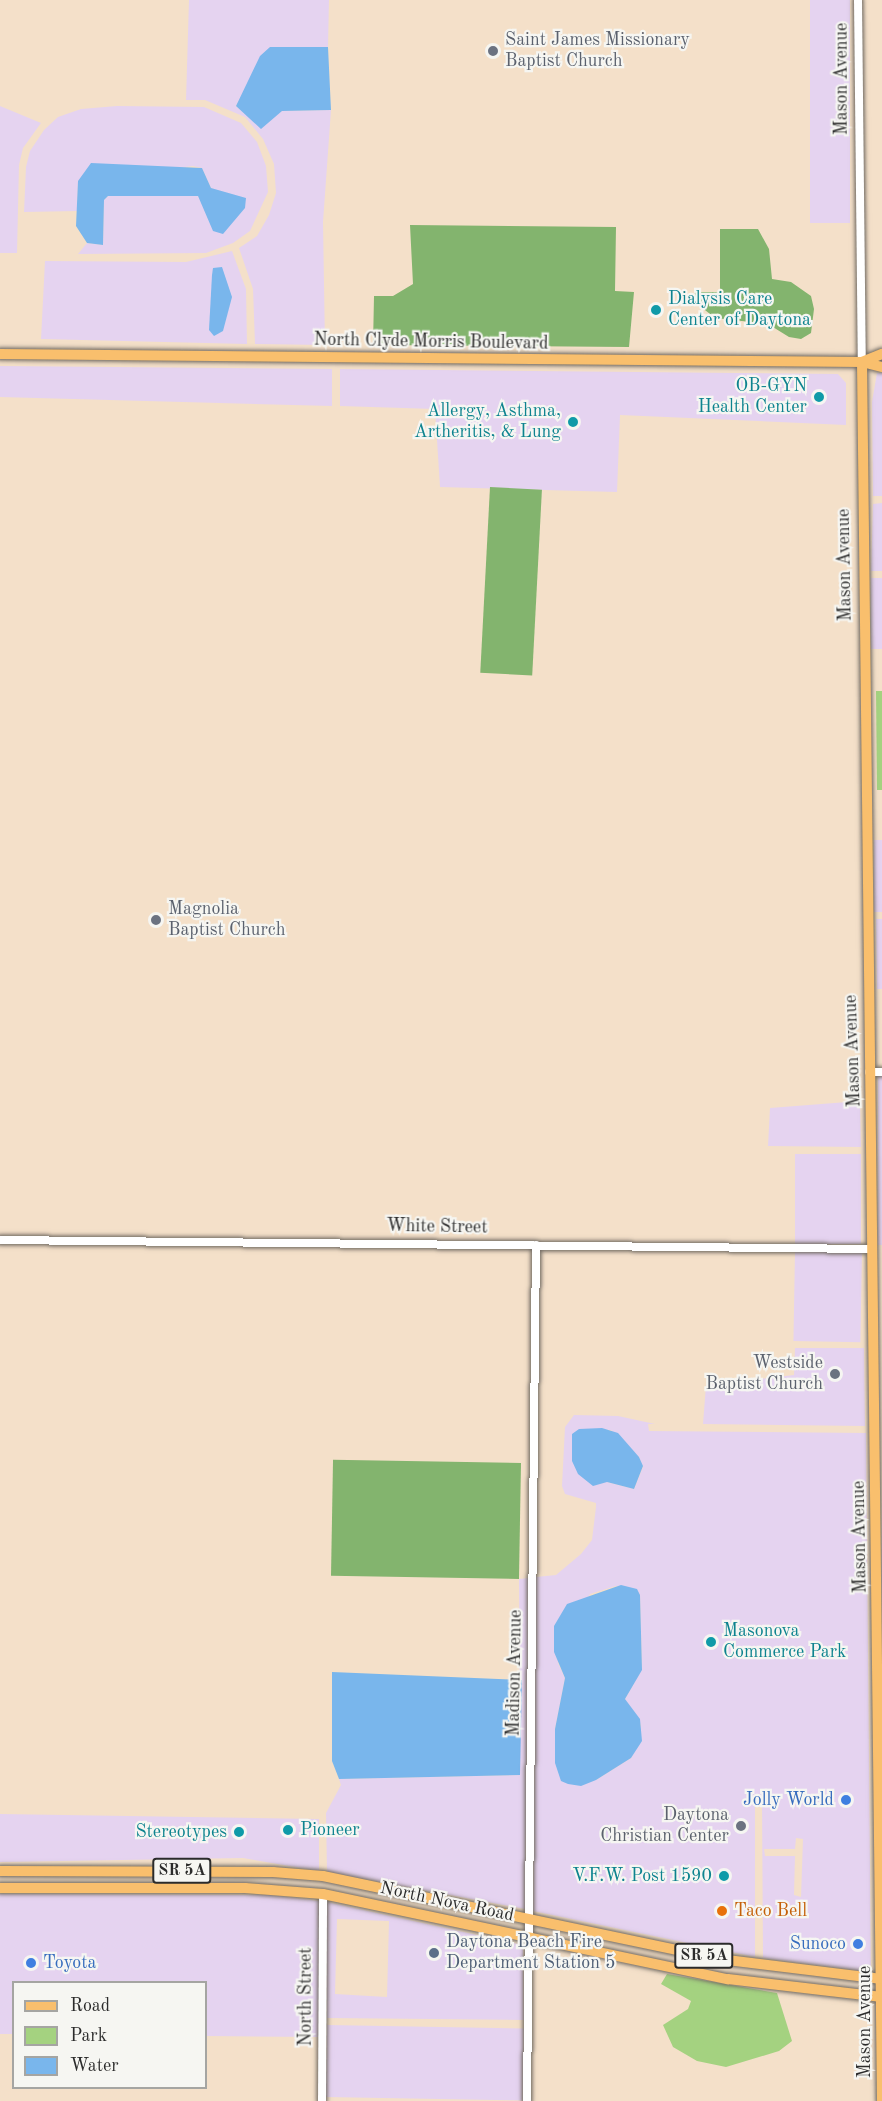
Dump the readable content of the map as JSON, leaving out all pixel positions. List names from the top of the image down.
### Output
{
  "streets": {
    "main road": [
      "Mason Avenue",
      "North Clyde Morris Boulevard",
      "SR 5A",
      "North Nova Road"
    ],
    "street": ["White Street", "Madison Avenue", "North Street"]
  },
  "crossings": [
    ["Mason Avenue", "North Clyde Morris Boulevard"],
    ["Mason Avenue", "White Street"],
    ["Mason Avenue", "North Nova Road"],
    ["White Street", "Madison Avenue"],
    ["Madison Avenue", "North Nova Road"],
    ["North Nova Road", "North Street"]
  ],
  "places": [
    "Saint James Missionary Baptist Church",
    "Dialysis Care Center of Daytona",
    "OB-GYN Health Center",
    "Allergy, Asthma, Artheritis, & Lung",
    "Magnolia Baptist Church",
    "Westside Baptist Church",
    "Masonova Commerce Park",
    "Jolly World",
    "Daytona Christian Center",
    "Pioneer",
    "Stereotypes",
    "V.F.W. Post 1590",
    "Taco Bell",
    "Sunoco",
    "Daytona Beach Fire Department Station 5",
    "Toyota"
  ],
  "legend": ["Road", "Park", "Water"]
}
